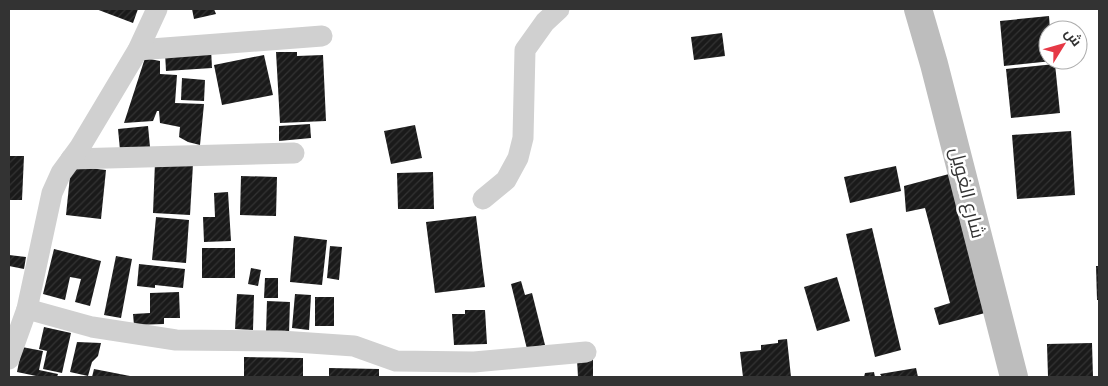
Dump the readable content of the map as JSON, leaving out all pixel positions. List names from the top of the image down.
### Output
{
  "streets": {
    "street": ["شارع الغويل"]
  },
  "north": "top right"
}
